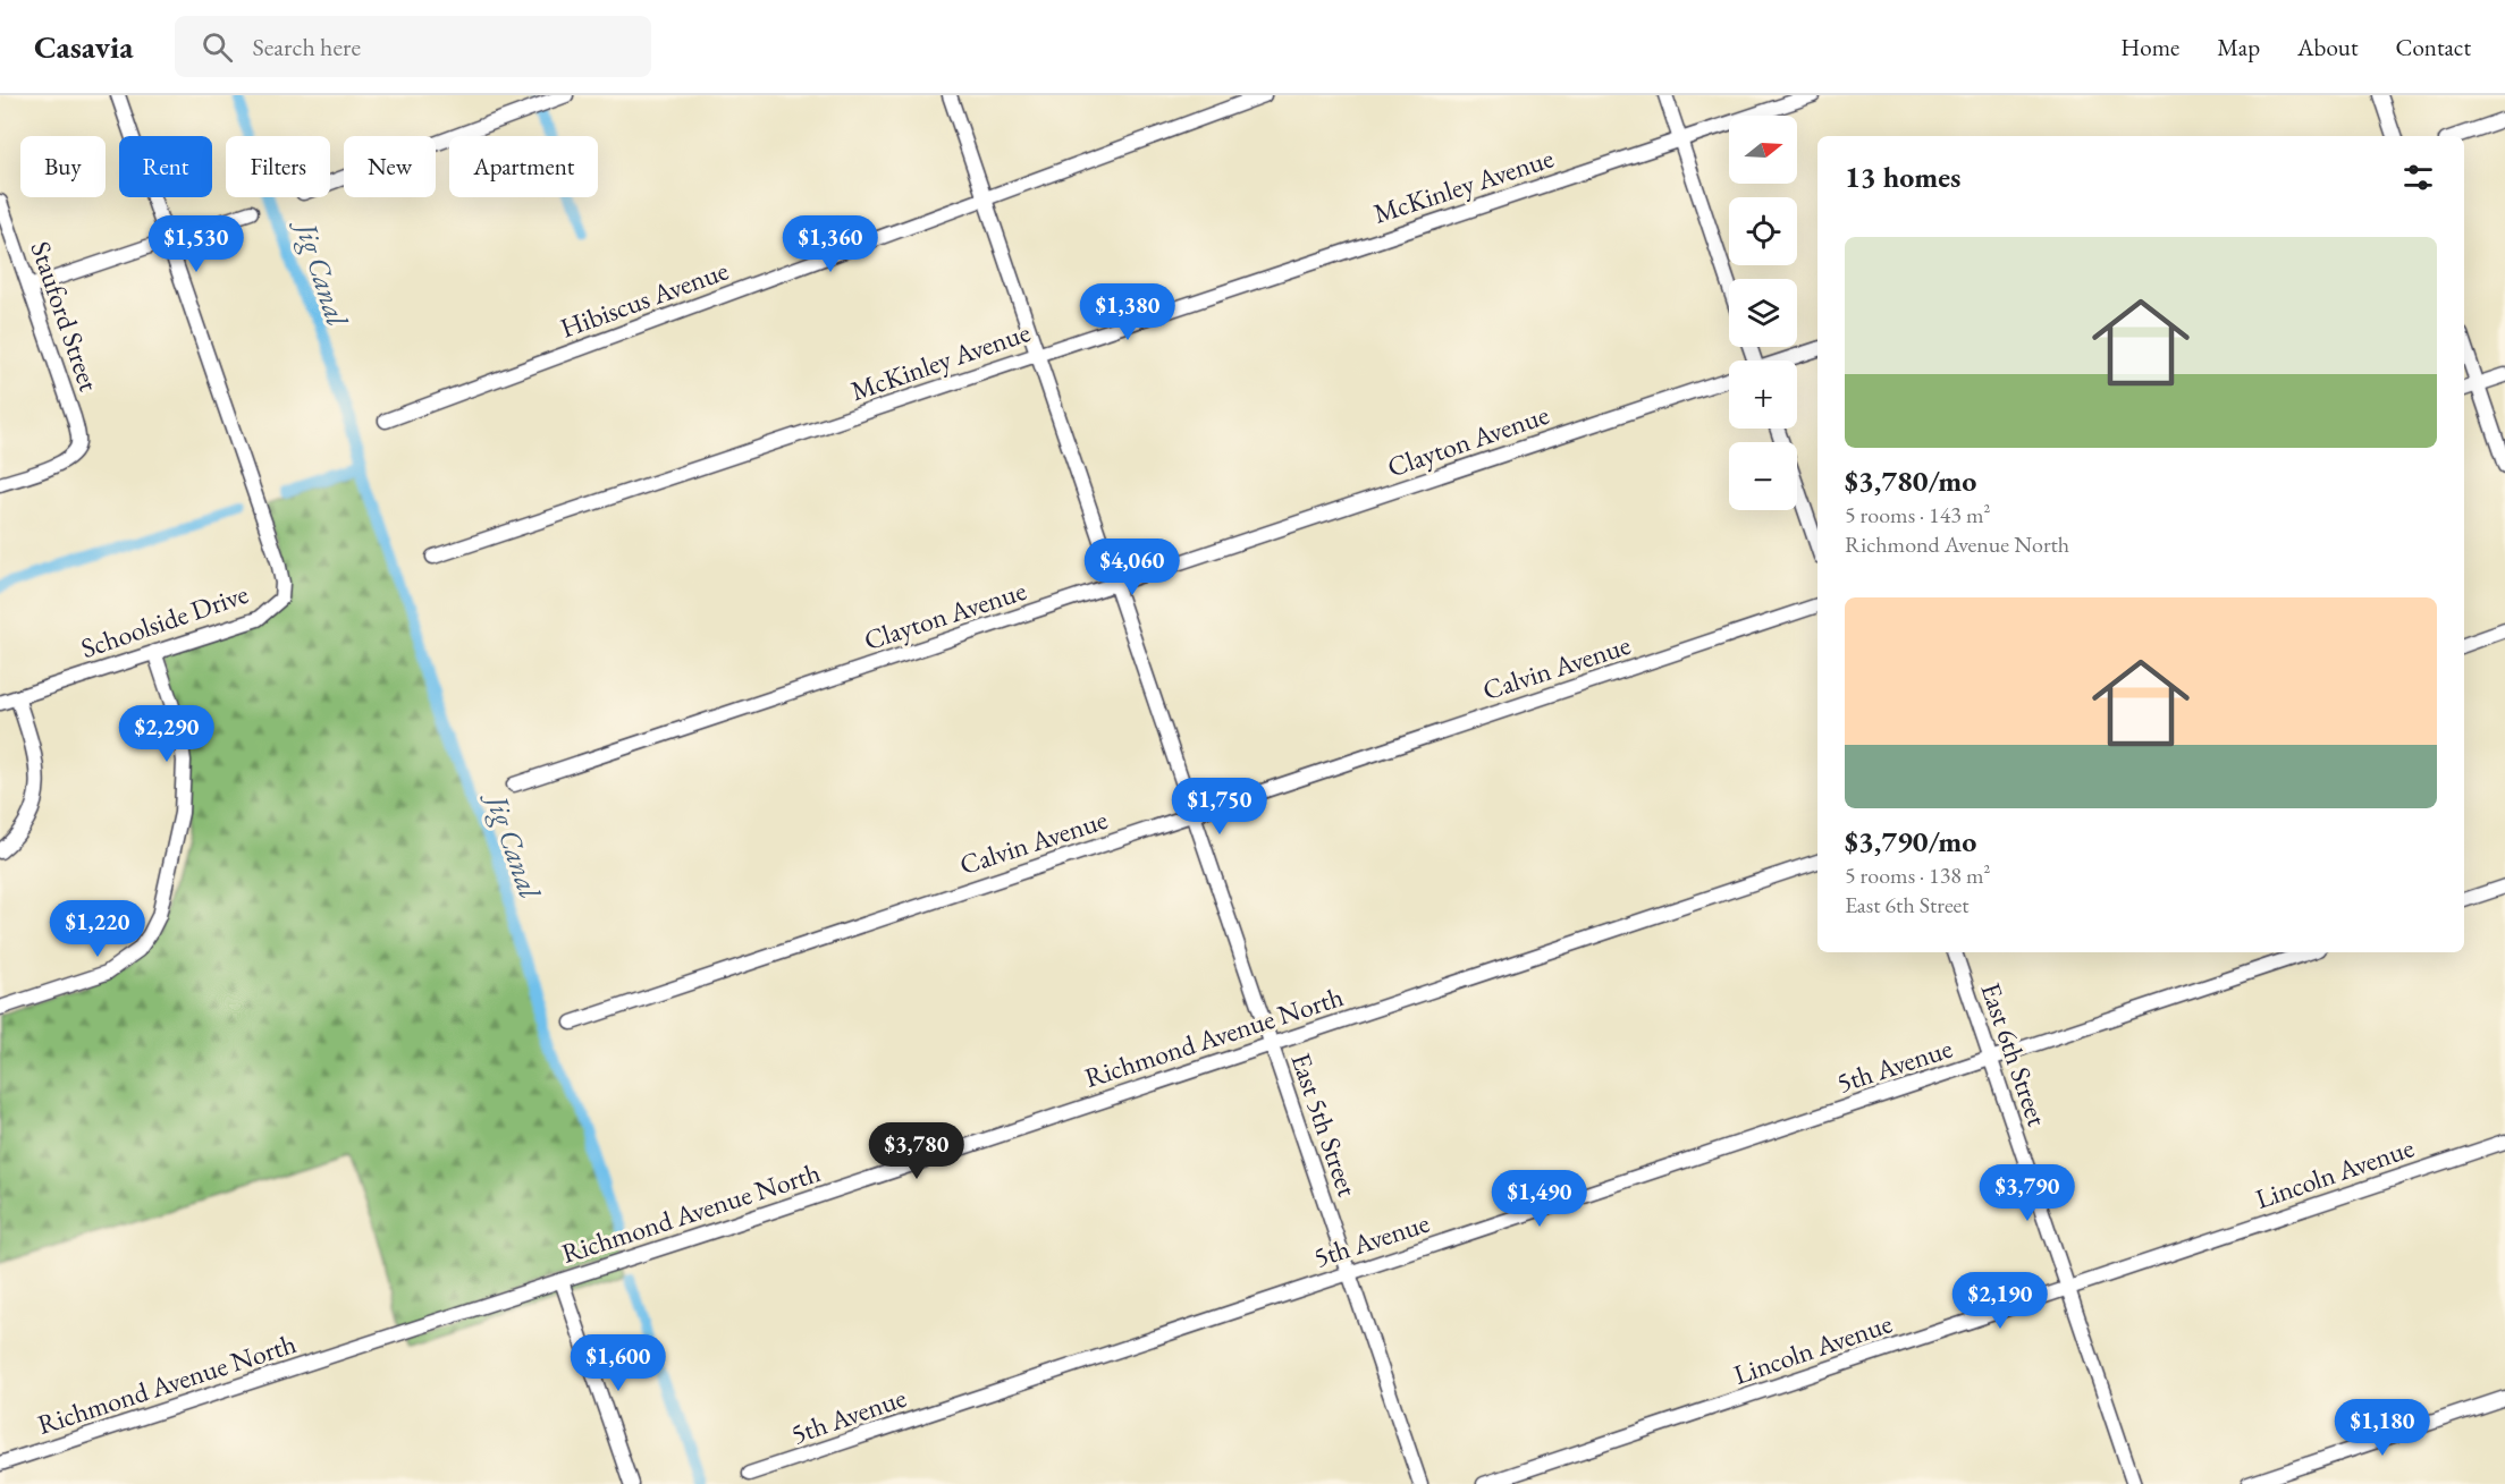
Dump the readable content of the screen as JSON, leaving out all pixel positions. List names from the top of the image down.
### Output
{
  "streets": {
    "street": [
      "McKinley Avenue",
      "Hibiscus Avenue",
      "Stauford Street",
      "Clayton Avenue",
      "Schoolside Drive",
      "Calvin Avenue",
      "Richmond Avenue North",
      "East 6th Street",
      "5th Avenue",
      "East 5th Street",
      "Lincoln Avenue"
    ]
  },
  "crossings": [
    ["McKinley Avenue", "East 5th Street"],
    ["Hibiscus Avenue", "East 5th Street"],
    ["Clayton Avenue", "East 5th Street"],
    ["Calvin Avenue", "East 5th Street"],
    ["Richmond Avenue North", "East 5th Street"],
    ["East 6th Street", "5th Avenue"],
    ["East 6th Street", "Lincoln Avenue"],
    ["5th Avenue", "East 5th Street"]
  ],
  "water": ["Jig Canal"],
  "north": "right",
  "page": {
    "header": "Casavia",
    "search": "Search here",
    "nav": [
      "Home",
      "Map",
      "About",
      "Contact"
    ],
    "map_buttons": ["+", "−"],
    "chip": [
      "Buy",
      "Rent",
      "Filters",
      "New",
      "Apartment"
    ],
    "heading": "13 homes",
    "price": [
      "$1,530",
      "$1,360",
      "$1,380",
      "$4,060",
      "$2,290",
      "$1,750",
      "$1,220",
      "$3,780",
      "$3,790",
      "$1,490",
      "$2,190",
      "$1,600",
      "$1,180"
    ],
    "list": [
      {
        "name": "$3,780/mo",
        "note": "5 rooms · 143 m² · Richmond Avenue North"
      },
      {
        "name": "$3,790/mo",
        "note": "5 rooms · 138 m² · East 6th Street"
      }
    ]
  }
}
